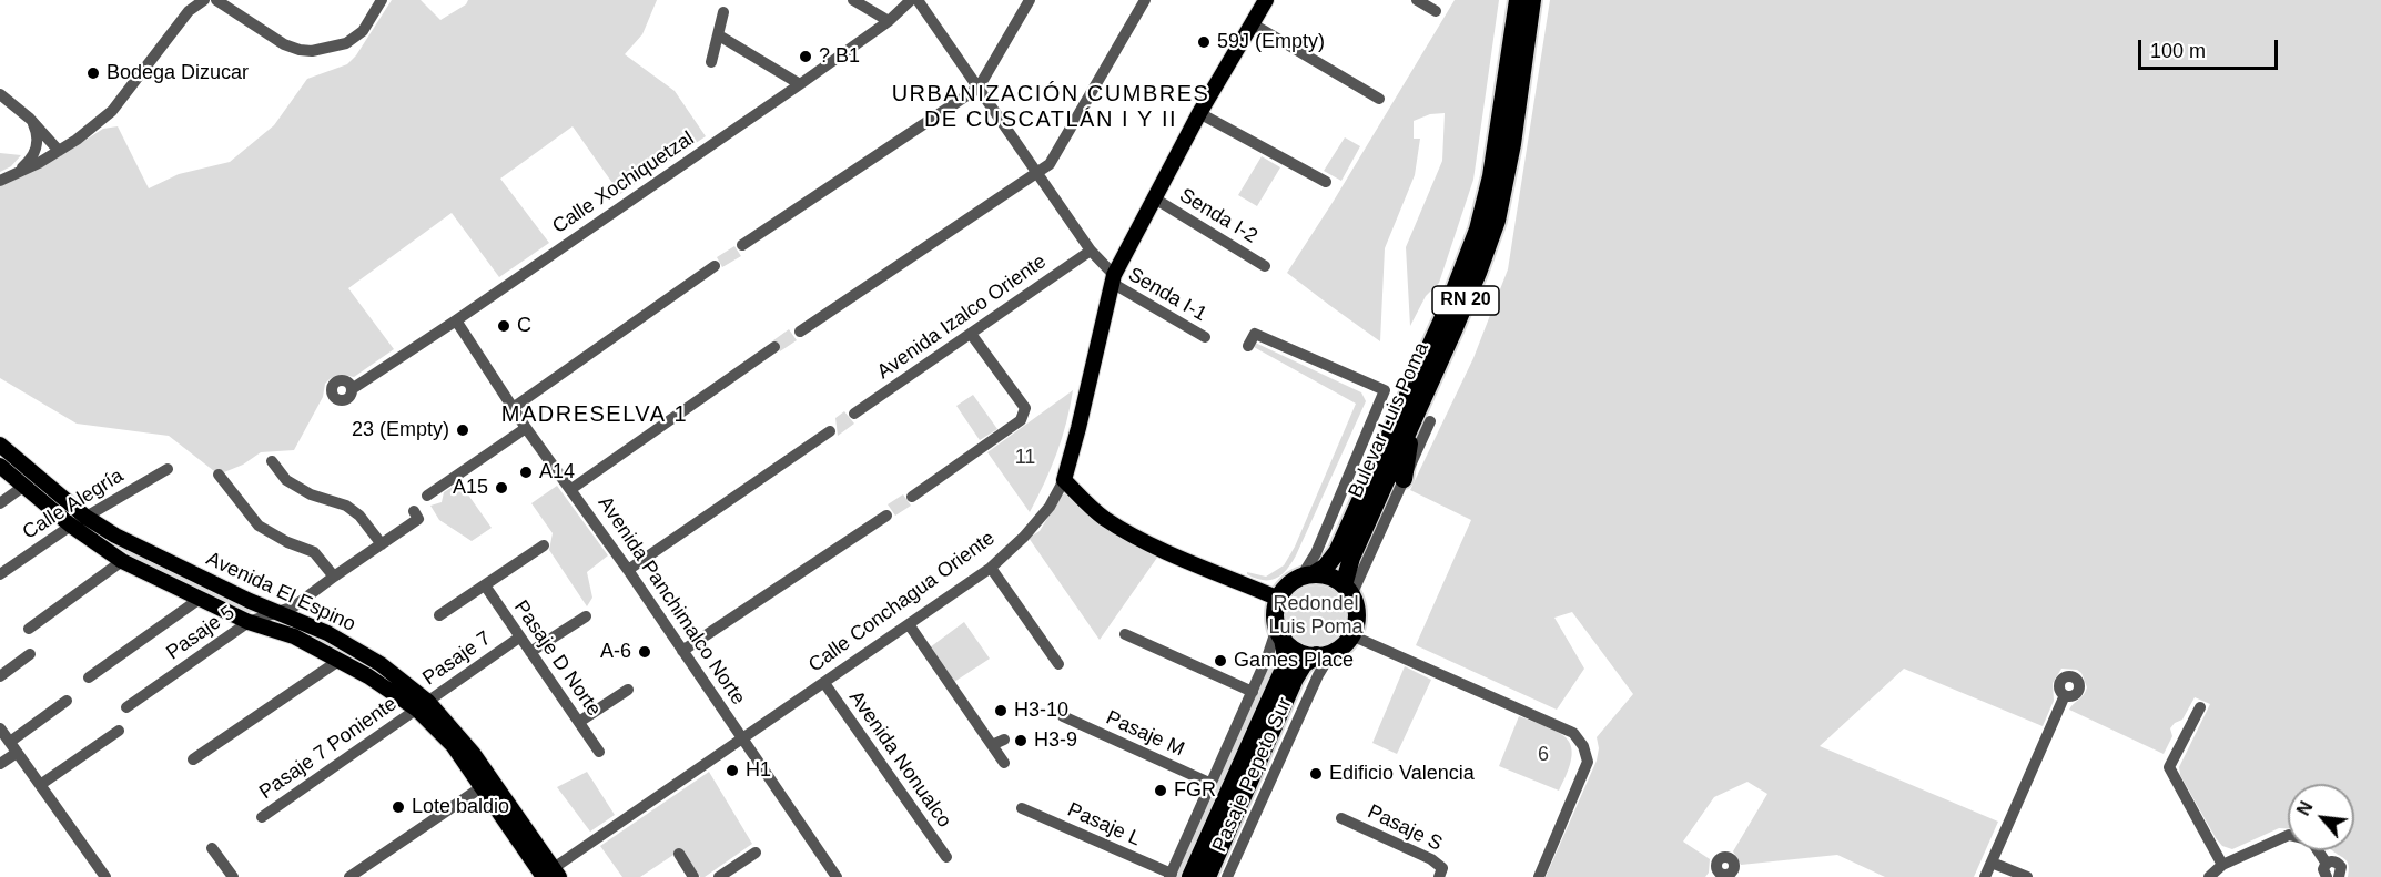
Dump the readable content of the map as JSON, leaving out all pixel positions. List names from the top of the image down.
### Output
{
  "streets": {
    "highway": ["RN 20", "Bulevar Luis Poma"],
    "main road": ["Avenida El Espino", "Calle Conchagua Oriente"],
    "street": [
      "Calle Xochiquetzal",
      "Senda I-2",
      "Senda I-1",
      "Avenida Izalco Oriente",
      "Calle Alegría",
      "Avenida Panchimalco Norte",
      "Pasaje 5",
      "Pasaje 7",
      "Pasaje D Norte",
      "Pasaje M",
      "Pasaje 7 Poniente",
      "Avenida Nonualco",
      "Pasaje Pepeto Sur",
      "Pasaje L",
      "Pasaje S"
    ]
  },
  "crossings": [
    ["Calle Xochiquetzal", "Avenida Panchimalco Norte"],
    ["Senda I-2", "Calle Conchagua Oriente"],
    ["Senda I-1", "Avenida Izalco Oriente"],
    ["Senda I-1", "Calle Conchagua Oriente"],
    ["RN 20", "Bulevar Luis Poma"],
    ["RN 20", "Pasaje Pepeto Sur"],
    ["Bulevar Luis Poma", "Pasaje Pepeto Sur"],
    ["Calle Alegría", "Avenida El Espino"],
    ["Avenida El Espino", "Calle Conchagua Oriente"],
    ["Avenida El Espino", "Pasaje 5"],
    ["Avenida El Espino", "Pasaje 7"],
    ["Avenida El Espino", "Pasaje 7 Poniente"],
    ["Avenida Panchimalco Norte", "Calle Conchagua Oriente"],
    ["Calle Conchagua Oriente", "Avenida Nonualco"],
    ["Pasaje 7", "Pasaje D Norte"],
    ["Pasaje 7", "Pasaje 7 Poniente"]
  ],
  "districts": ["URBANIZACIÓN CUMBRES DE CUSCATLÁN I Y II", "MADRESELVA 1"],
  "parks": ["11", "Redondel Luis Poma", "6"],
  "places": [
    "59J (Empty)",
    "? B1",
    "Bodega Dizucar",
    "C",
    "23 (Empty)",
    "A14",
    "A15",
    "A-6",
    "Games Place",
    "H3-10",
    "H3-9",
    "H1",
    "Edificio Valencia",
    "FGR",
    "Lote baldio"
  ],
  "scale_bar": "100 m",
  "north": "top left"
}
